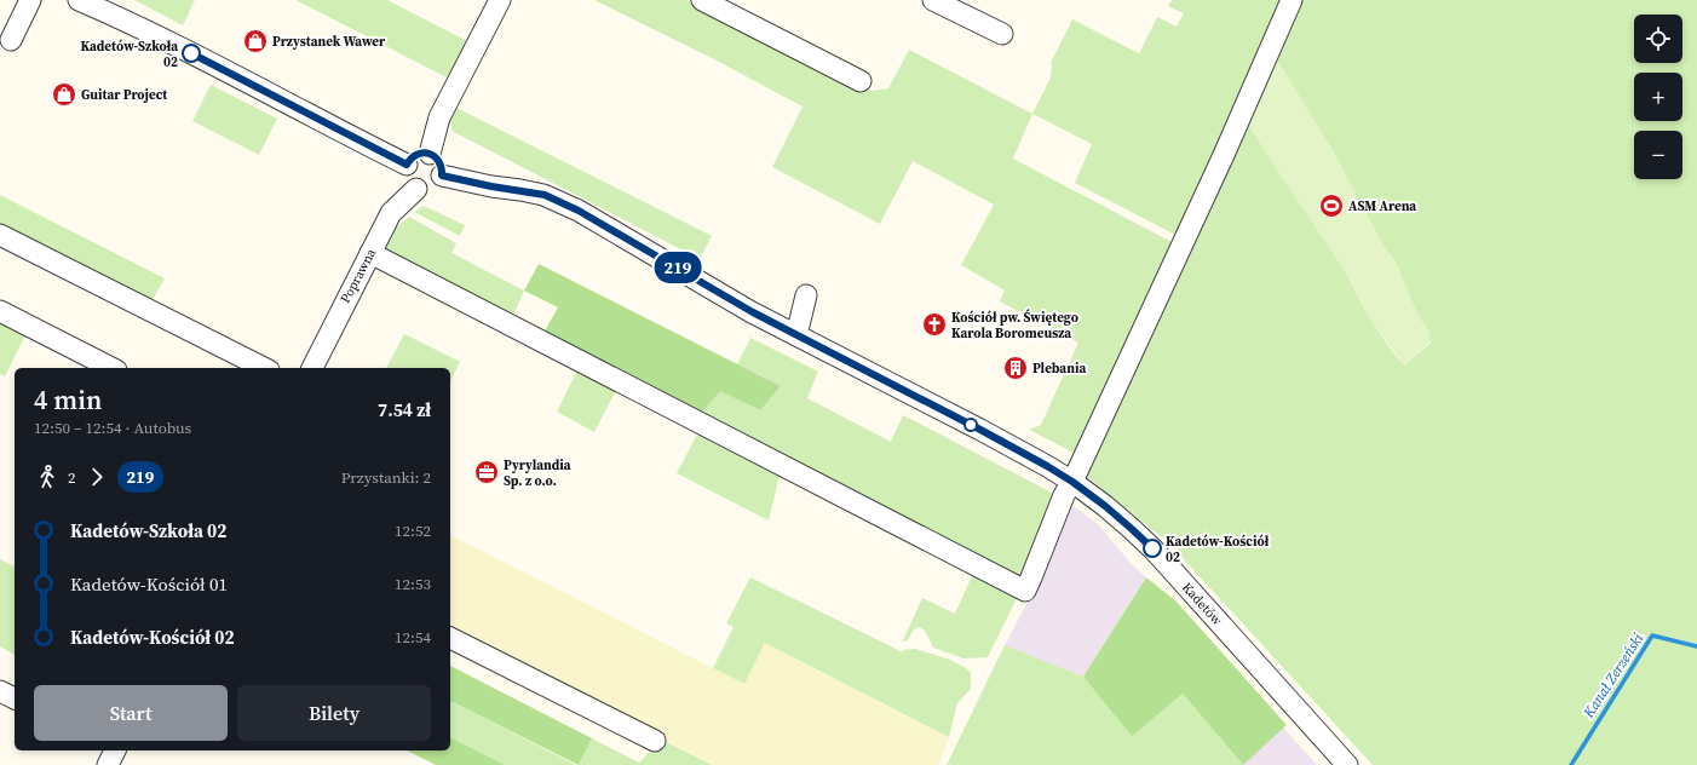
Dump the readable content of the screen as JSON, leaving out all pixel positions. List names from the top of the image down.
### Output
{
  "streets": {
    "street": ["Poprawna", "Kadetów"]
  },
  "crossings": [
    ["Poprawna", "Kadetów"]
  ],
  "water": ["Kanał Zerzeński"],
  "places": {
    "shop": ["Przystanek Wawer", "Guitar Project"],
    "other": ["Kadetów-Szkoła 02", "Kadetów-Kościół 02"],
    "sports": ["ASM Arena"],
    "church": ["Kościół pw. Świętego Karola Boromeusza"],
    "building": ["Plebania"],
    "office": ["Pyrylandia Sp. z o.o."]
  },
  "lines": ["bus line 219"],
  "page": {
    "on_map": "219",
    "map_buttons": ["+", "−"],
    "heading": ["4 min", "12:50 – 12:54 · Autobus", "7.54 zł"],
    "legs": ["2", "219", "Przystanki: 2"],
    "list": [
      {
        "name": "Kadetów-Szkoła 02",
        "value": "12:52"
      },
      {
        "name": "Kadetów-Kościół 01",
        "value": "12:53"
      },
      {
        "name": "Kadetów-Kościół 02",
        "value": "12:54"
      }
    ],
    "buttons": ["Start", "Bilety"]
  }
}
